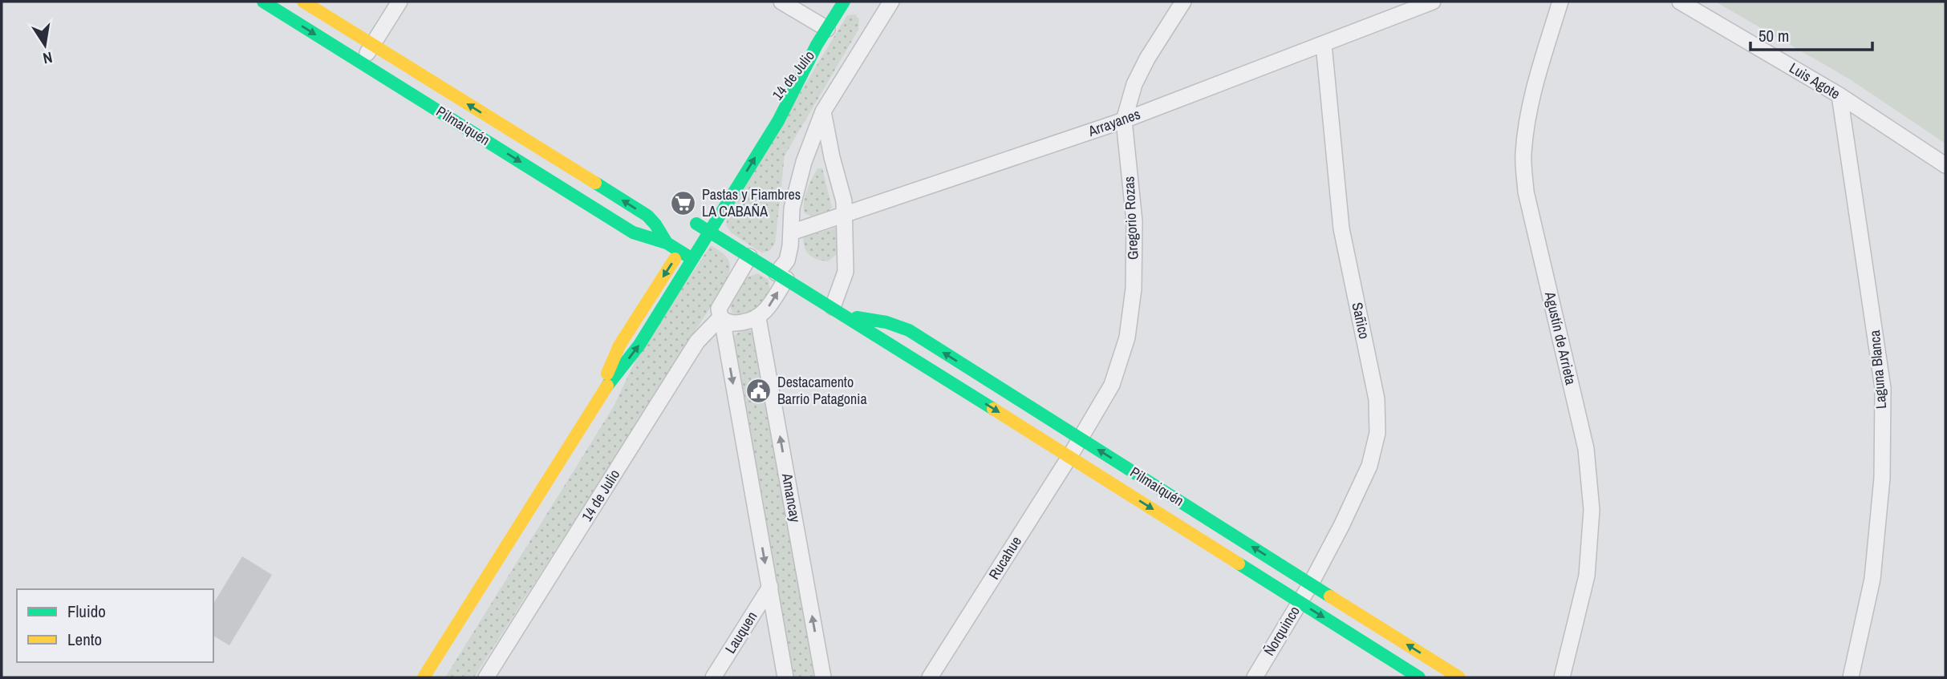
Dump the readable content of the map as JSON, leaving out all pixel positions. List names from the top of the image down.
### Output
{
  "streets": {
    "main road": ["14 de Julio", "Pilmaiquén"],
    "street": [
      "Luis Agote",
      "Arrayanes",
      "Gregorio Rozas",
      "Sañico",
      "Agustín de Arrieta",
      "Laguna Blanca",
      "Amancay",
      "Rucahue",
      "Ñorquinco",
      "Lauquen"
    ]
  },
  "crossings": [
    ["14 de Julio", "Pilmaiquén"],
    ["Luis Agote", "Laguna Blanca"],
    ["Arrayanes", "Gregorio Rozas"],
    ["Arrayanes", "Sañico"],
    ["Pilmaiquén", "Gregorio Rozas"],
    ["Pilmaiquén", "Sañico"],
    ["Pilmaiquén", "Rucahue"],
    ["Pilmaiquén", "Ñorquinco"],
    ["Gregorio Rozas", "Rucahue"],
    ["Sañico", "Ñorquinco"]
  ],
  "places": {
    "supermarket": ["Pastas y Fiambres LA CABAÑA"],
    "public building": ["Destacamento Barrio Patagonia"]
  },
  "legend": ["Fluido", "Lento"],
  "scale_bar": "50 m",
  "north": "bottom"
}
